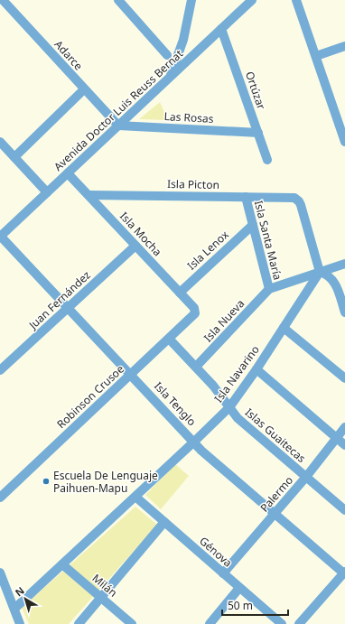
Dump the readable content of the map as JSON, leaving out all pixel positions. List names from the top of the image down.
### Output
{
  "streets": {
    "street": [
      "Adarce",
      "Ortúzar",
      "Avenida Doctor Luis Reuss Bernat",
      "Las Rosas",
      "Isla Picton",
      "Isla Mocha",
      "Isla Santa María",
      "Isla Lenox",
      "Juan Fernández",
      "Isla Nueva",
      "Isla Navarino",
      "Robinson Crusoe",
      "Isla Tenglo",
      "Islas Guaitecas",
      "Palermo",
      "Génova",
      "Milán"
    ]
  },
  "crossings": [
    ["Adarce", "Avenida Doctor Luis Reuss Bernat"],
    ["Adarce", "Las Rosas"],
    ["Ortúzar", "Avenida Doctor Luis Reuss Bernat"],
    ["Ortúzar", "Las Rosas"],
    ["Avenida Doctor Luis Reuss Bernat", "Las Rosas"],
    ["Avenida Doctor Luis Reuss Bernat", "Isla Mocha"],
    ["Avenida Doctor Luis Reuss Bernat", "Isla Tenglo"],
    ["Isla Picton", "Isla Mocha"],
    ["Isla Picton", "Isla Santa María"],
    ["Isla Picton", "Isla Navarino"],
    ["Isla Mocha", "Isla Lenox"],
    ["Isla Mocha", "Juan Fernández"],
    ["Isla Mocha", "Robinson Crusoe"],
    ["Isla Santa María", "Isla Lenox"],
    ["Isla Santa María", "Isla Nueva"],
    ["Juan Fernández", "Isla Tenglo"],
    ["Isla Nueva", "Islas Guaitecas"],
    ["Isla Navarino", "Isla Tenglo"],
    ["Isla Navarino", "Islas Guaitecas"],
    ["Isla Navarino", "Génova"],
    ["Isla Navarino", "Milán"],
    ["Robinson Crusoe", "Isla Tenglo"],
    ["Robinson Crusoe", "Islas Guaitecas"],
    ["Isla Tenglo", "Palermo"],
    ["Islas Guaitecas", "Palermo"],
    ["Palermo", "Génova"]
  ],
  "places": ["Escuela De Lenguaje Paihuen-Mapu"],
  "scale_bar": "50 m",
  "north": "top left"
}
